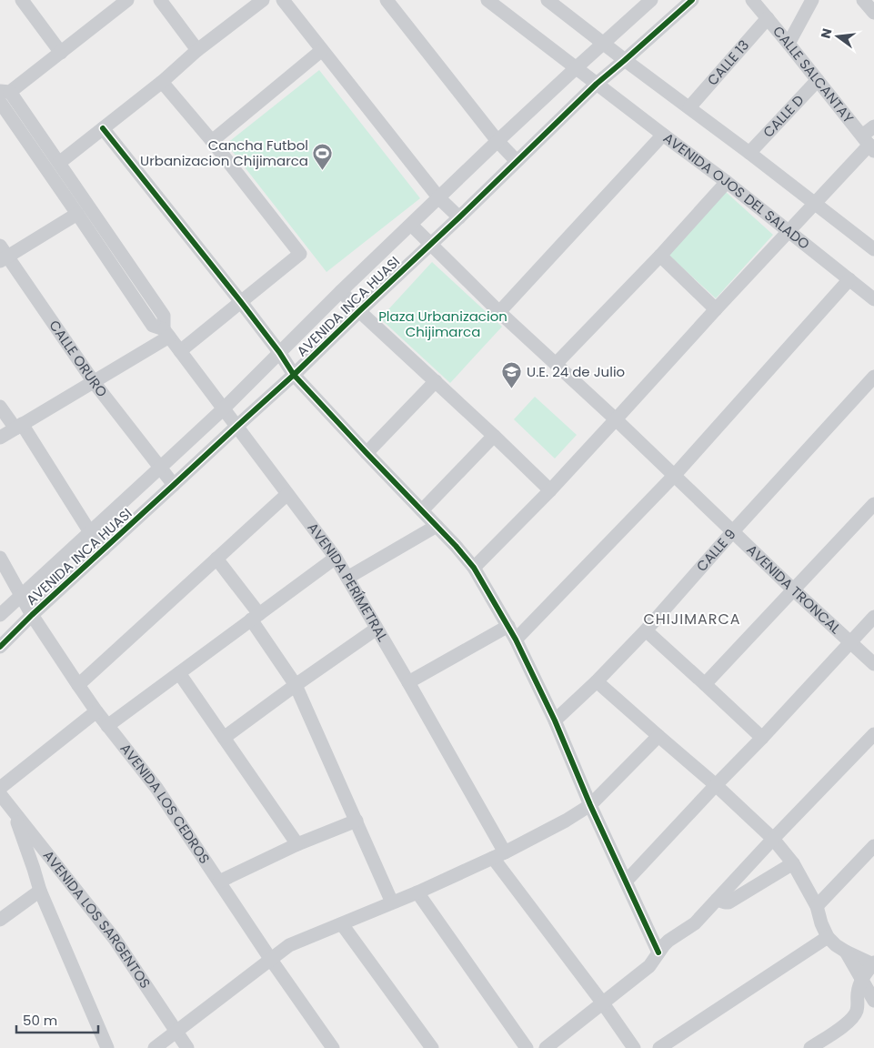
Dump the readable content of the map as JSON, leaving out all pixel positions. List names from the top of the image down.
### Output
{
  "streets": {
    "street": [
      "CALLE 13",
      "CALLE SALCANTAY",
      "CALLE D",
      "AVENIDA OJOS DEL SALADO",
      "AVENIDA INCA HUASI",
      "CALLE ORURO",
      "CALLE 9",
      "AVENIDA PERÍMETRAL",
      "AVENIDA TRONCAL",
      "AVENIDA LOS CEDROS",
      "AVENIDA LOS SARGENTOS"
    ]
  },
  "crossings": [
    ["CALLE 13", "CALLE SALCANTAY"],
    ["CALLE SALCANTAY", "CALLE D"],
    ["AVENIDA OJOS DEL SALADO", "AVENIDA INCA HUASI"],
    ["AVENIDA INCA HUASI", "CALLE ORURO"],
    ["AVENIDA INCA HUASI", "AVENIDA PERÍMETRAL"],
    ["AVENIDA INCA HUASI", "AVENIDA TRONCAL"],
    ["AVENIDA INCA HUASI", "AVENIDA LOS CEDROS"],
    ["CALLE 9", "AVENIDA TRONCAL"]
  ],
  "districts": ["CHIJIMARCA"],
  "parks": ["Plaza Urbanizacion Chijimarca"],
  "places": {
    "sports": ["Cancha Futbol Urbanizacion Chijimarca"],
    "school or university": ["U.E. 24 de Julio"]
  },
  "scale_bar": "50 m",
  "north": "left"
}
